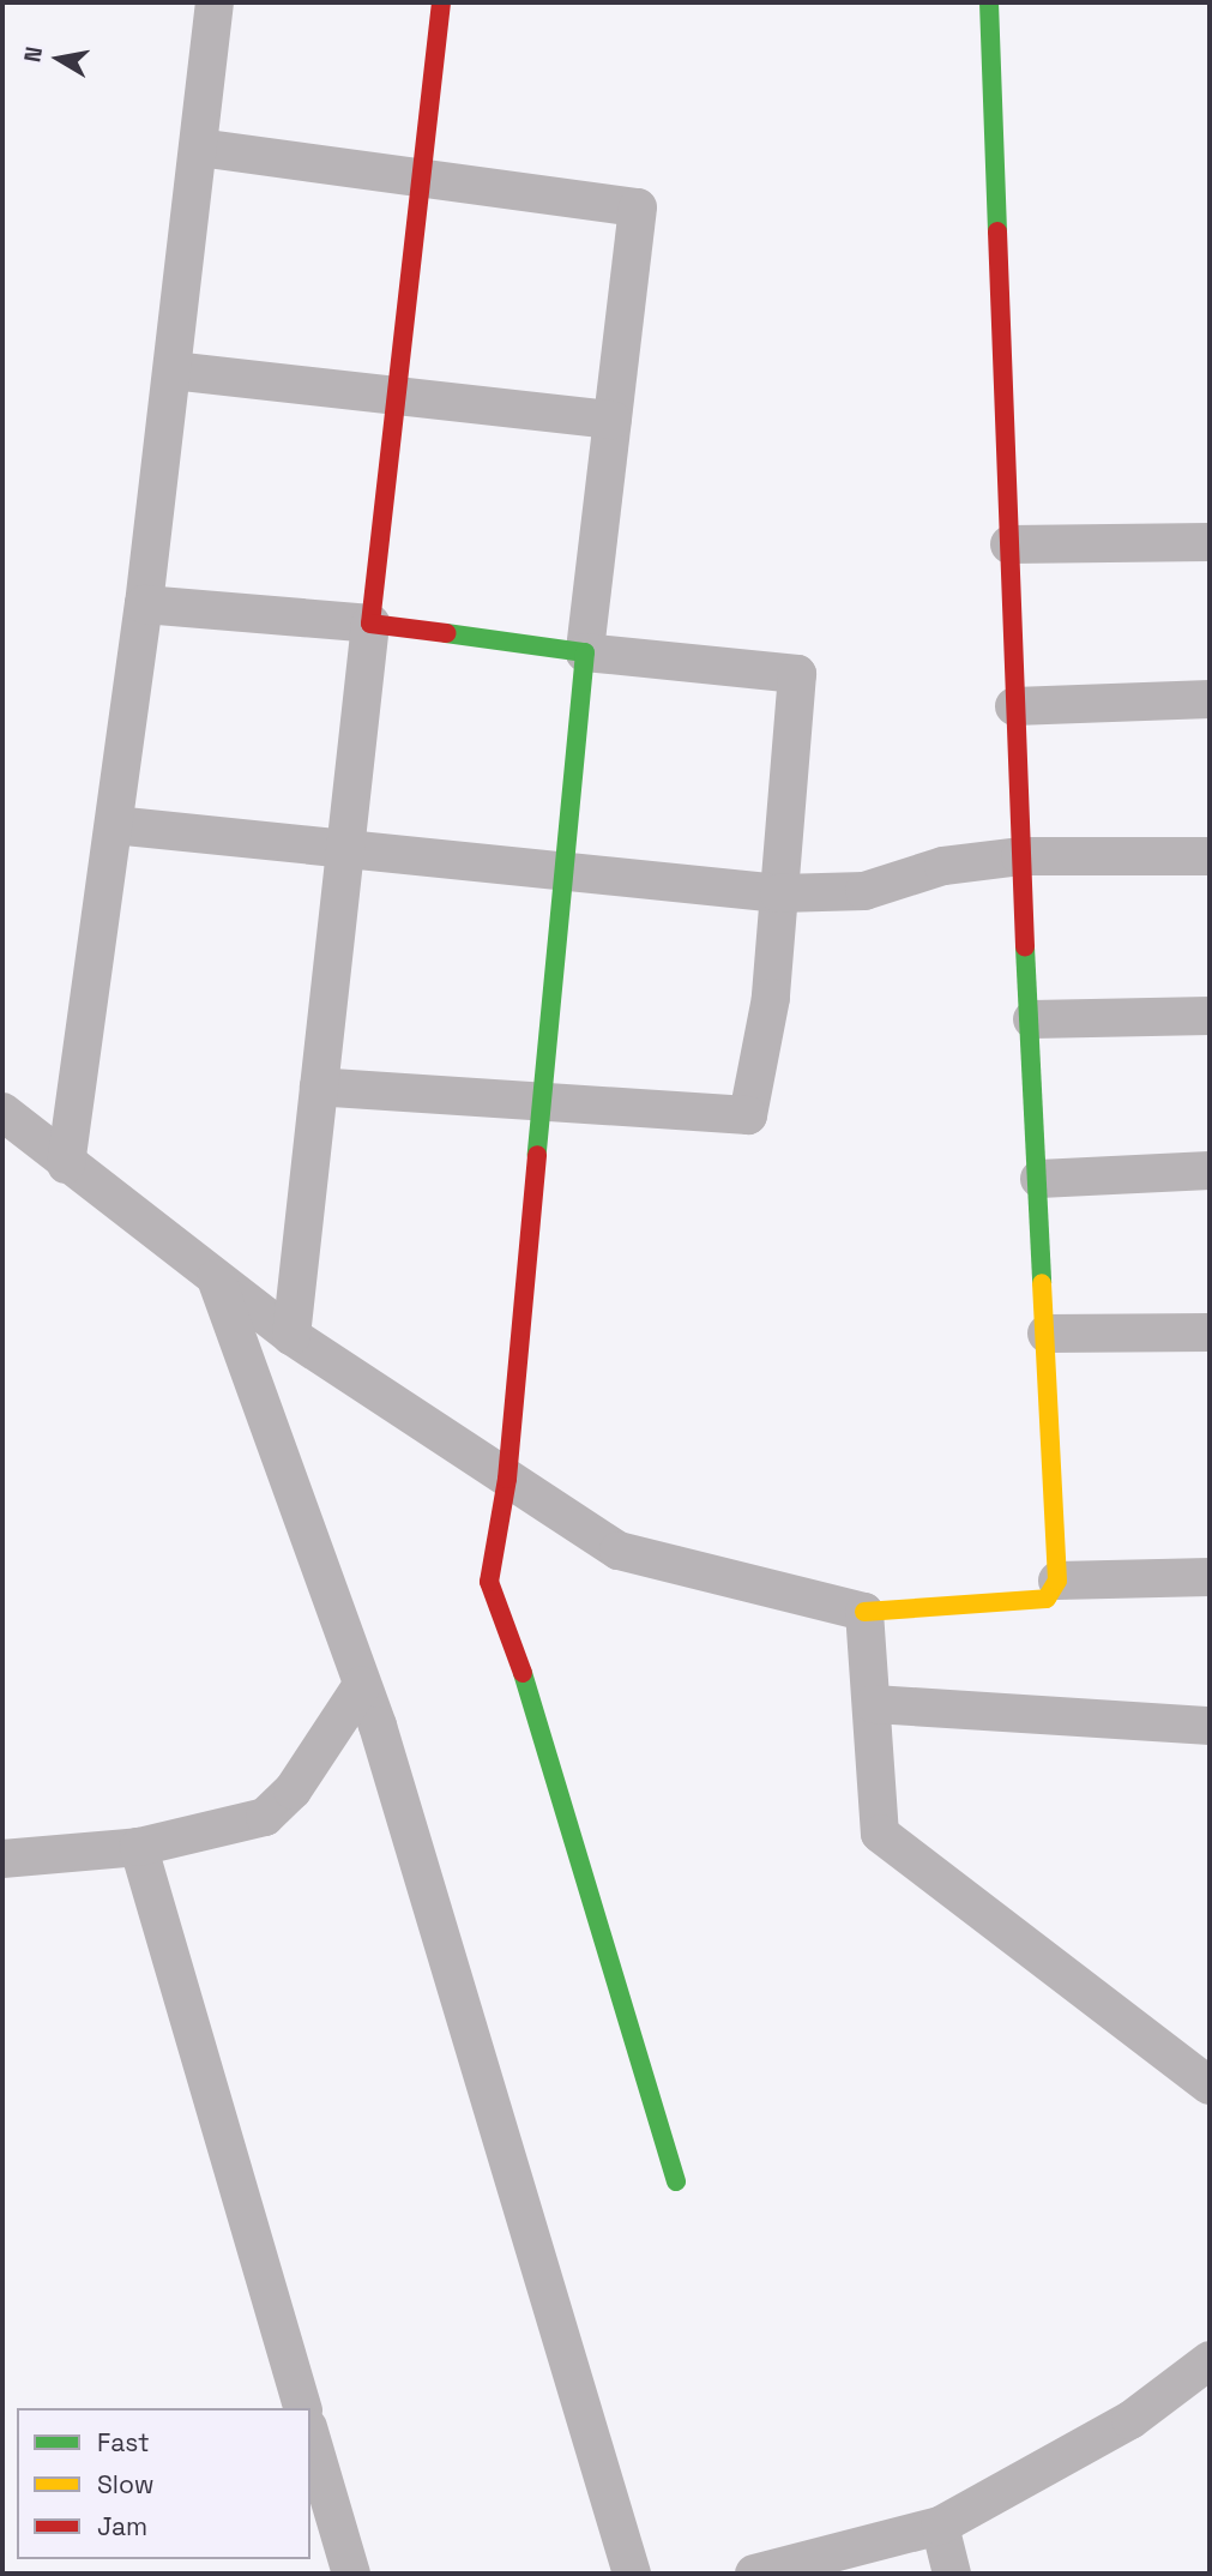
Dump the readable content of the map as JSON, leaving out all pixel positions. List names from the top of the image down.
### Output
{
  "legend": ["Fast", "Slow", "Jam"],
  "north": "left"
}
